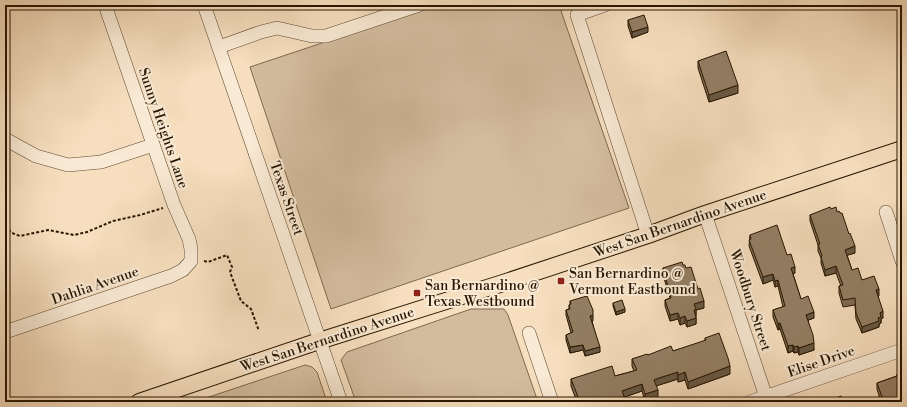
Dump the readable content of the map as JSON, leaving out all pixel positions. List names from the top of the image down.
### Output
{
  "streets": {
    "main road": ["West San Bernardino Avenue"],
    "street": [
      "Sunny Heights Lane",
      "Texas Street",
      "Dahlia Avenue",
      "Woodbury Street",
      "Elise Drive"
    ]
  },
  "crossings": [
    ["Sunny Heights Lane", "Dahlia Avenue"],
    ["Texas Street", "West San Bernardino Avenue"],
    ["West San Bernardino Avenue", "Woodbury Street"],
    ["Woodbury Street", "Elise Drive"]
  ],
  "places": {
    "transit": ["San Bernardino @ Vermont Eastbound", "San Bernardino @ Texas Westbound"]
  }
}
